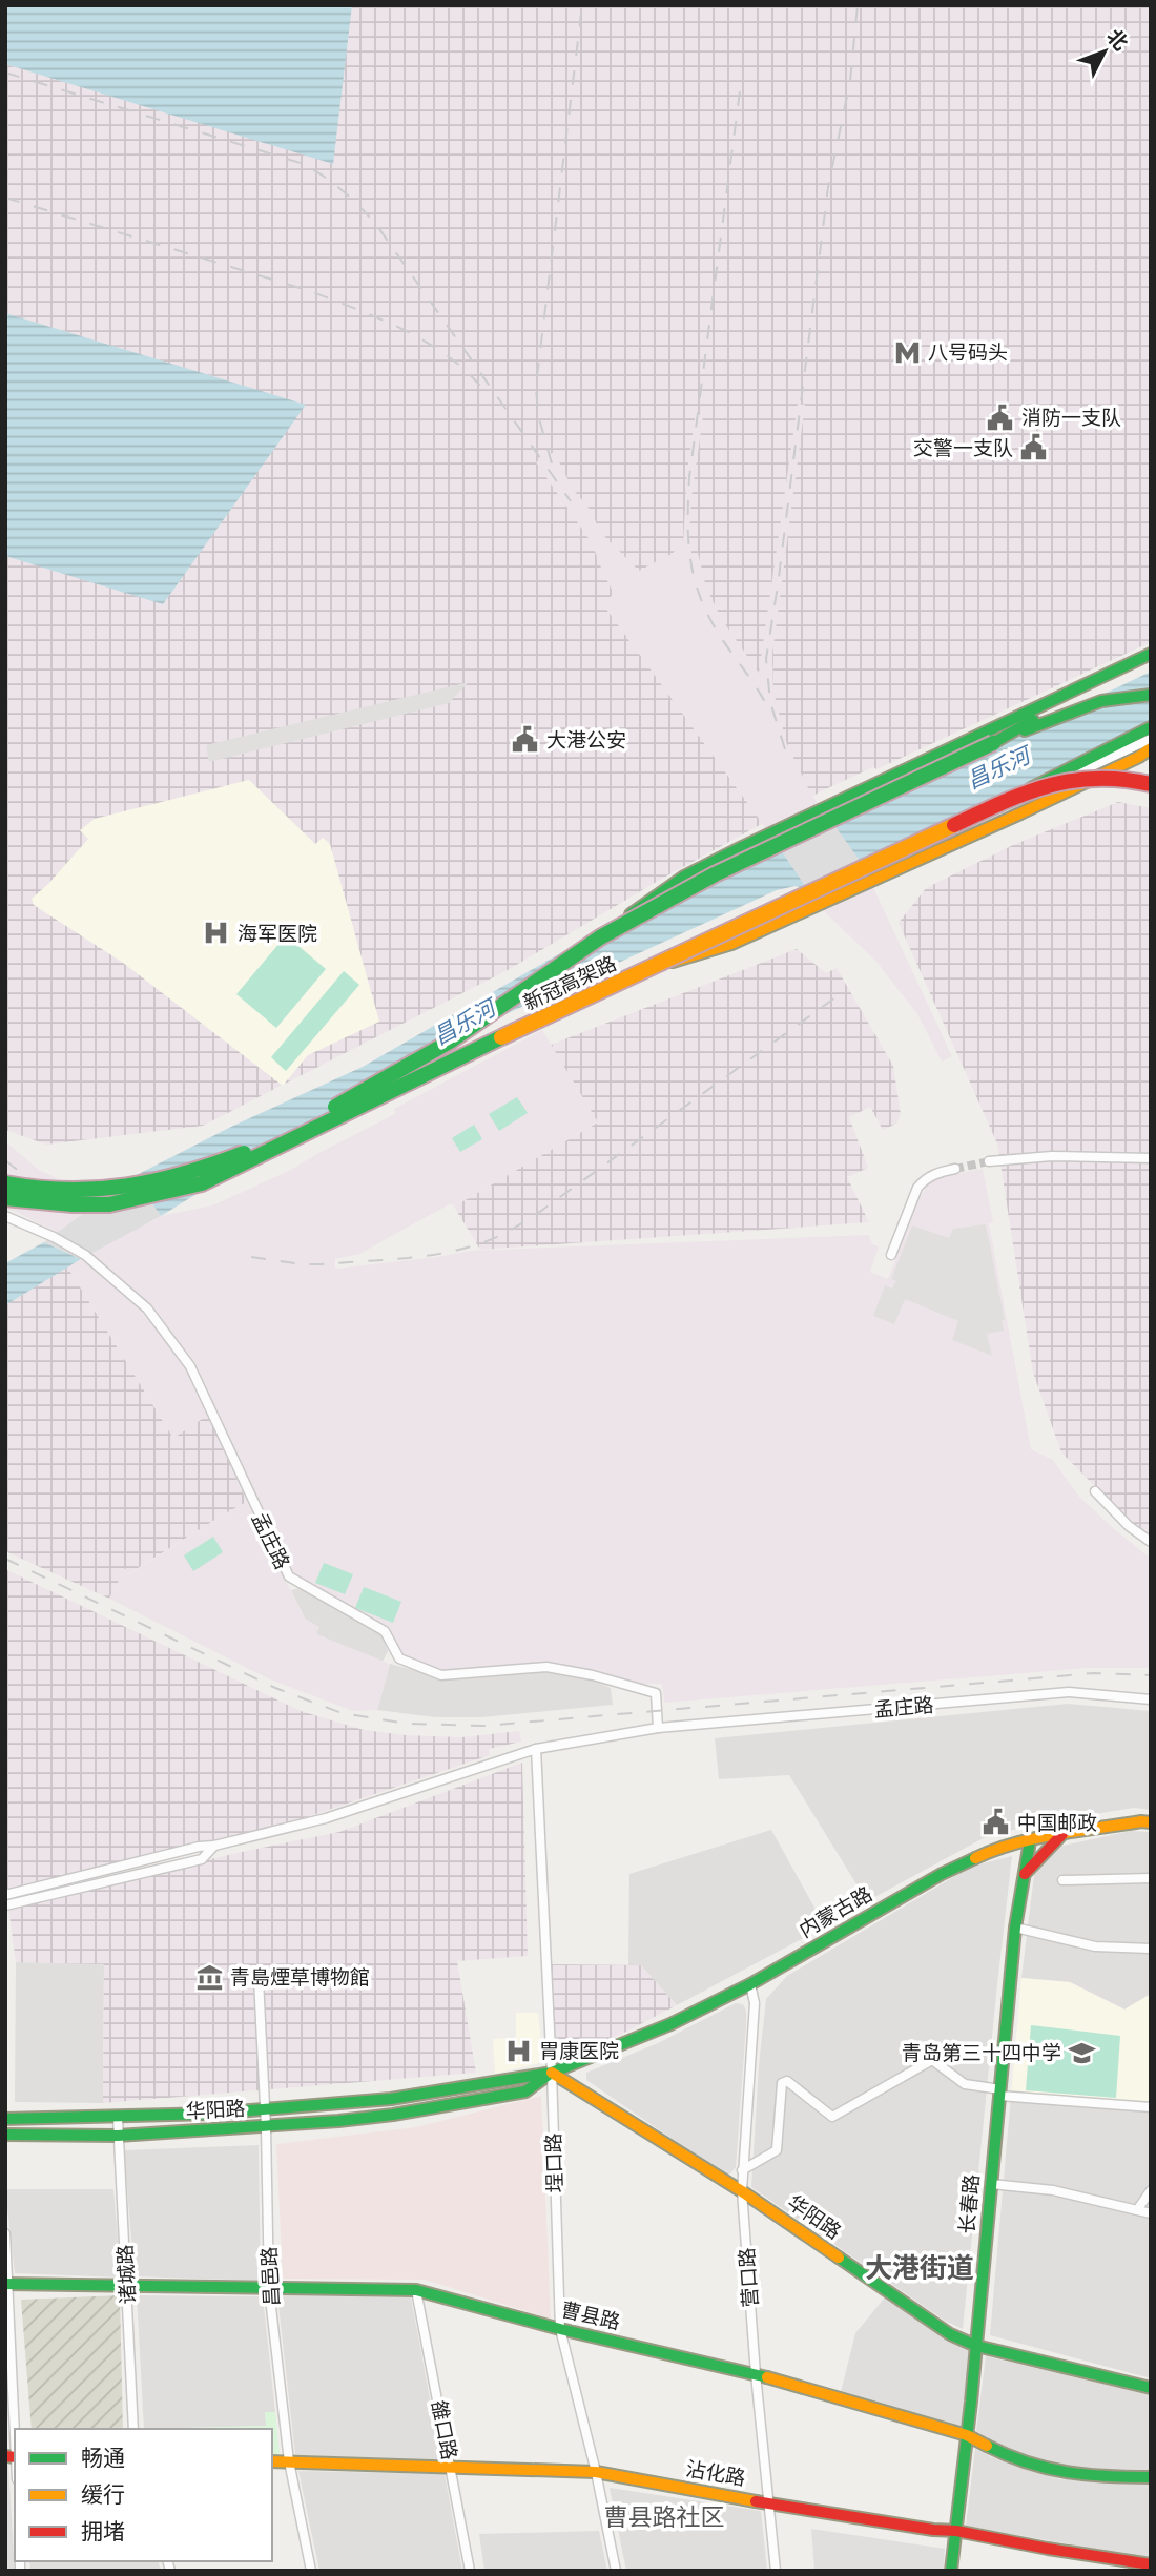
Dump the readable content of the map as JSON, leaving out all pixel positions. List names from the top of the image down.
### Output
{
  "streets": {
    "main road": [
      "新冠高架路",
      "内蒙古路",
      "华阳路",
      "长春路",
      "曹县路",
      "沾化路"
    ],
    "street": [
      "孟庄路",
      "埕口路",
      "诸城路",
      "昌邑路",
      "营口路",
      "雒口路"
    ]
  },
  "crossings": [
    ["孟庄路", "埕口路"],
    ["内蒙古路", "华阳路"],
    ["内蒙古路", "埕口路"],
    ["内蒙古路", "长春路"],
    ["内蒙古路", "营口路"],
    ["华阳路", "埕口路"],
    ["华阳路", "长春路"],
    ["华阳路", "诸城路"],
    ["华阳路", "昌邑路"],
    ["华阳路", "营口路"],
    ["埕口路", "曹县路"],
    ["埕口路", "沾化路"],
    ["长春路", "曹县路"],
    ["长春路", "沾化路"],
    ["诸城路", "曹县路"],
    ["昌邑路", "曹县路"],
    ["昌邑路", "沾化路"],
    ["营口路", "曹县路"],
    ["营口路", "沾化路"],
    ["曹县路", "雒口路"],
    ["雒口路", "沾化路"]
  ],
  "districts": ["大港街道", "曹县路社区"],
  "water": ["昌乐河"],
  "places": {
    "metro station": ["八号码头"],
    "public building": [
      "消防一支队",
      "交警一支队",
      "大港公安",
      "中国邮政"
    ],
    "hospital": ["海军医院", "胃康医院"],
    "museum": ["青島煙草博物館"],
    "school or university": ["青岛第三十四中学"]
  },
  "legend": ["畅通", "缓行", "拥堵"],
  "north": "top right"
}
